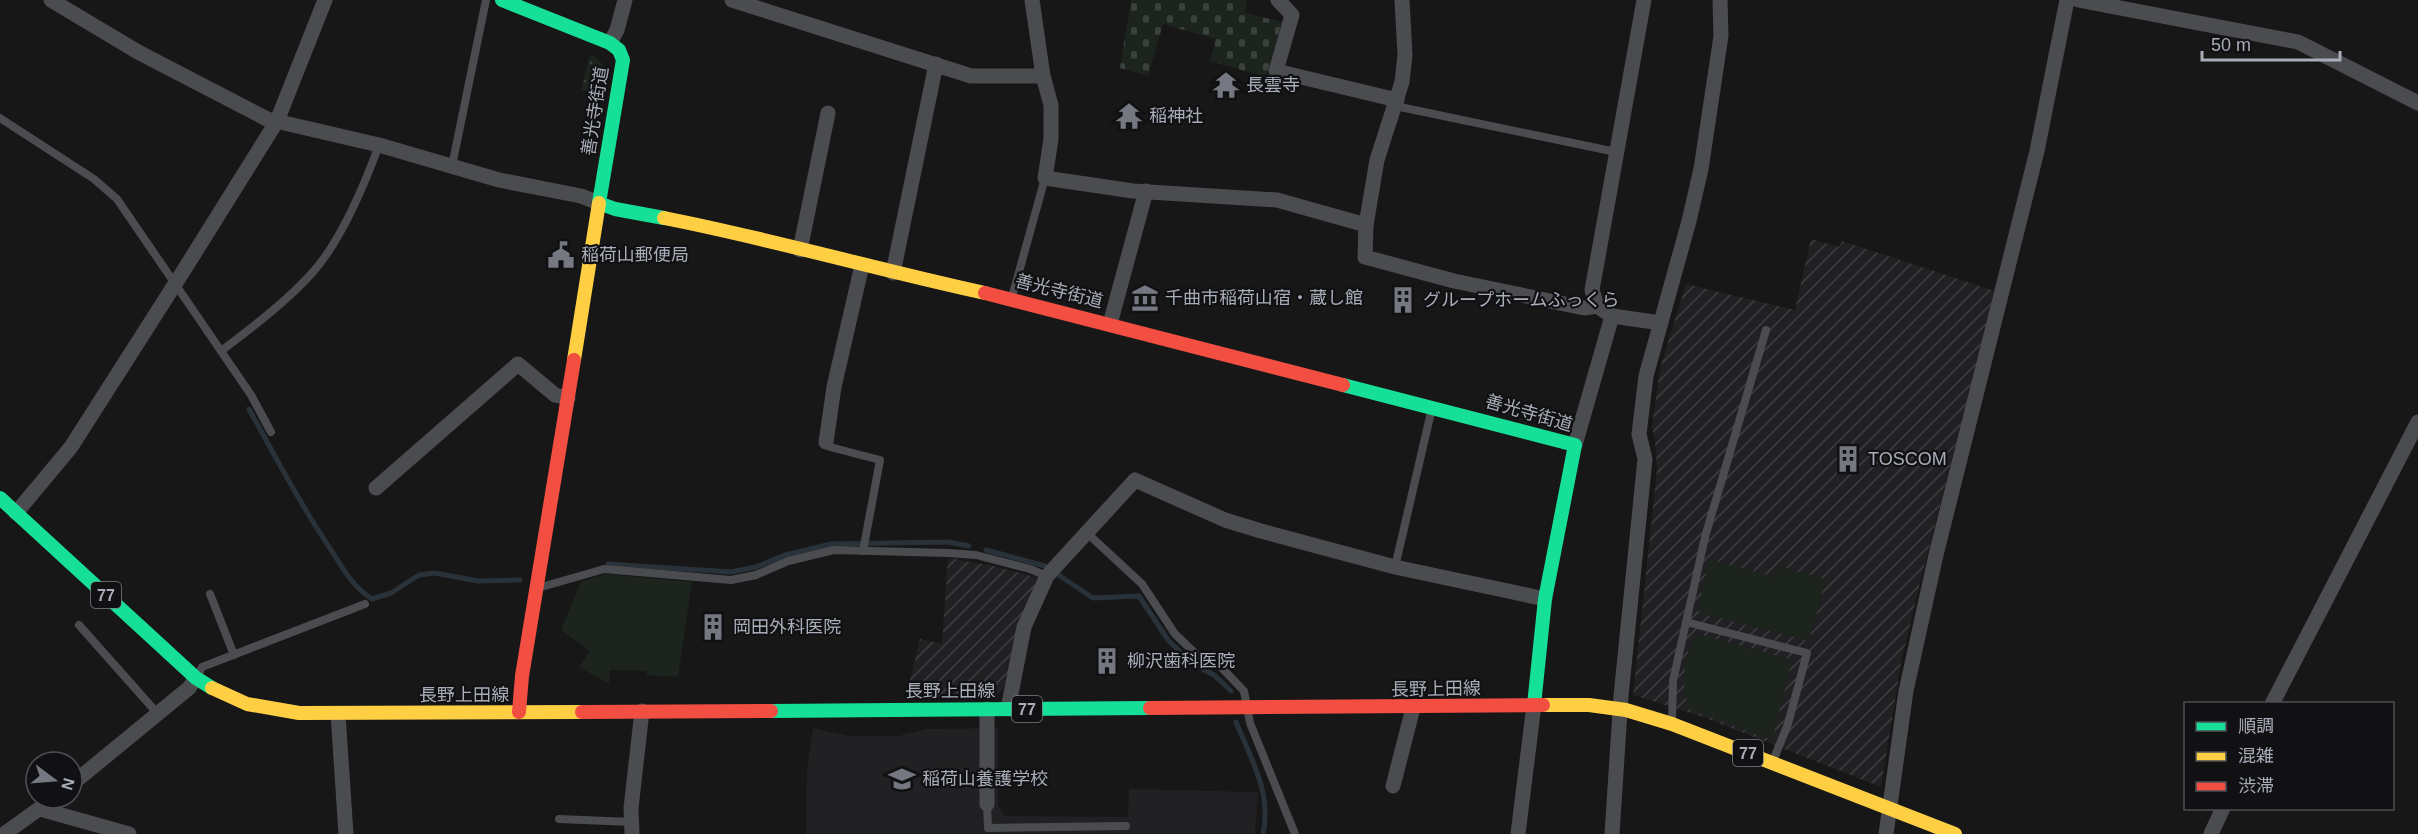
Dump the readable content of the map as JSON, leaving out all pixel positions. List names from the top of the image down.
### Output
{
  "streets": {
    "street": ["善光寺街道", "77", "長野上田線"]
  },
  "crossings": [
    ["善光寺街道", "長野上田線"]
  ],
  "places": {
    "temple": ["長雲寺", "稲神社"],
    "public building": ["稲荷山郵便局"],
    "museum": ["千曲市稲荷山宿・蔵し館"],
    "building": [
      "グループホームふっくら",
      "TOSCOM",
      "岡田外科医院",
      "柳沢歯科医院"
    ],
    "school or university": ["稲荷山養護学校"]
  },
  "legend": ["順調", "混雑", "渋滞"],
  "scale_bar": "50 m",
  "north": "right"
}
